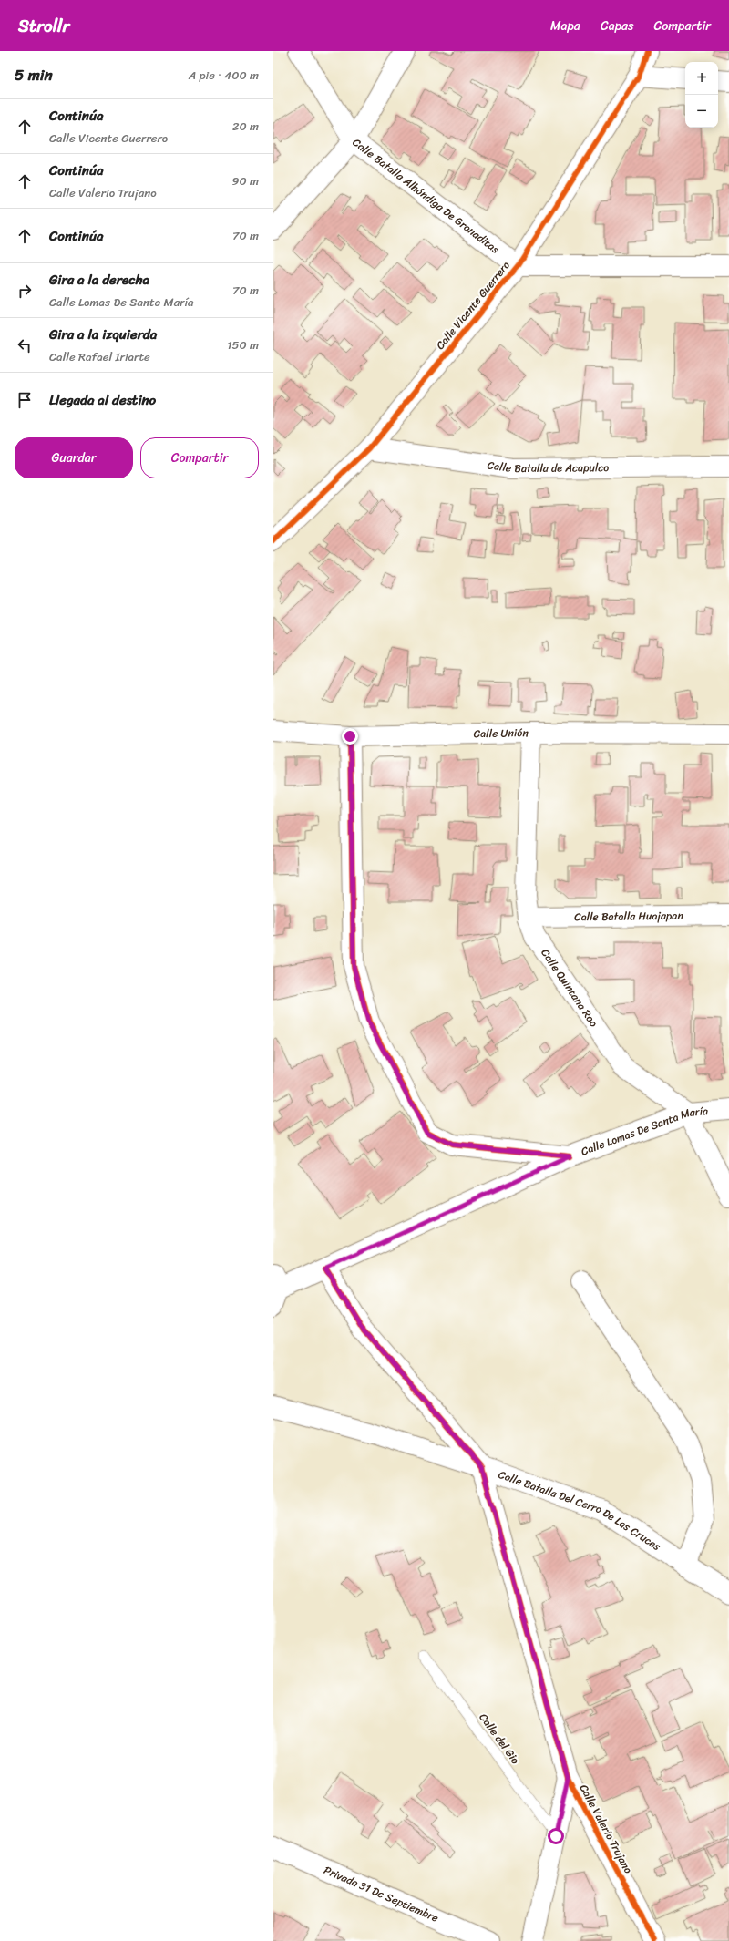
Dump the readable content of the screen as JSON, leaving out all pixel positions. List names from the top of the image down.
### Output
{
  "streets": {
    "street": [
      "Calle Batalla Alhóndiga De Granaditas",
      "Calle Vicente Guerrero",
      "Calle Batalla de Acapulco",
      "Calle Unión",
      "Calle Batalla Huajapan",
      "Calle Quintana Roo",
      "Calle Lomas De Santa María",
      "Calle Batalla Del Cerro De Las Cruces",
      "Calle Valerio Trujano",
      "Privada 31 De Septiembre"
    ],
    "lane": ["Calle del Gio"]
  },
  "crossings": [
    ["Calle Batalla Alhóndiga De Granaditas", "Calle Vicente Guerrero"],
    ["Calle Vicente Guerrero", "Calle Batalla de Acapulco"],
    ["Calle Unión", "Calle Quintana Roo"],
    ["Calle Batalla Huajapan", "Calle Quintana Roo"],
    ["Calle Quintana Roo", "Calle Lomas De Santa María"],
    ["Calle Batalla Del Cerro De Las Cruces", "Calle Valerio Trujano"]
  ],
  "page": {
    "header": "Strollr",
    "nav": ["Mapa", "Capas", "Compartir"],
    "heading": ["5 min", "A pie · 400 m"],
    "map_buttons": ["+", "−"],
    "list": [
      ["Continúa", "Calle Vicente Guerrero", "20 m"],
      ["Continúa", "Calle Valerio Trujano", "90 m"],
      ["Continúa", "70 m"],
      ["Gira a la derecha", "Calle Lomas De Santa María", "70 m"],
      ["Gira a la izquierda", "Calle Rafael Iriarte", "150 m"],
      "Llegada al destino"
    ],
    "buttons": ["Guardar", "Compartir"]
  }
}
